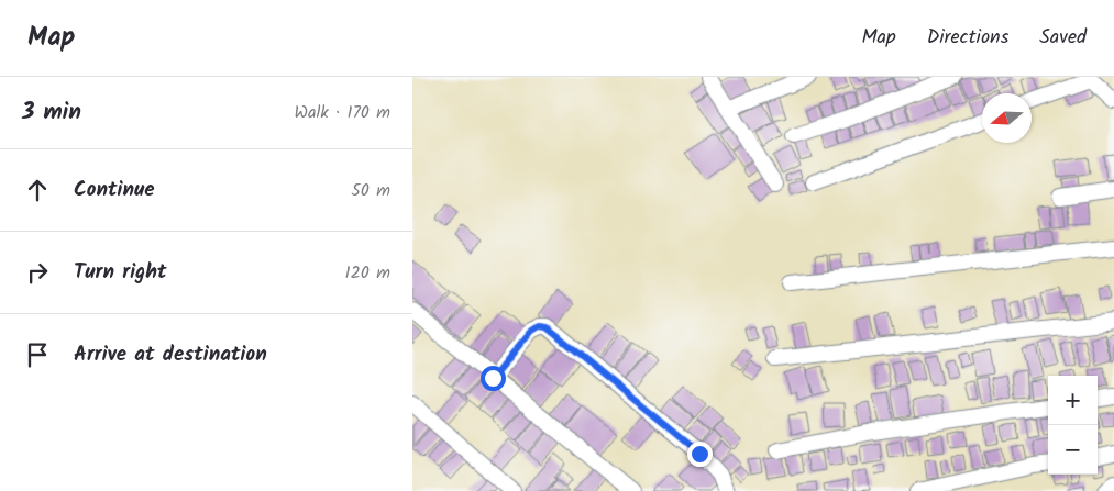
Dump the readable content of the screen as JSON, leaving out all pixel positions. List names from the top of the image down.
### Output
{
  "north": "left",
  "page": {
    "header": "Map",
    "nav": ["Map", "Directions", "Saved"],
    "heading": ["3 min", "Walk · 170 m"],
    "list": [
      ["Continue", "50 m"],
      ["Turn right", "120 m"],
      "Arrive at destination"
    ],
    "map_buttons": ["+", "−"]
  }
}
